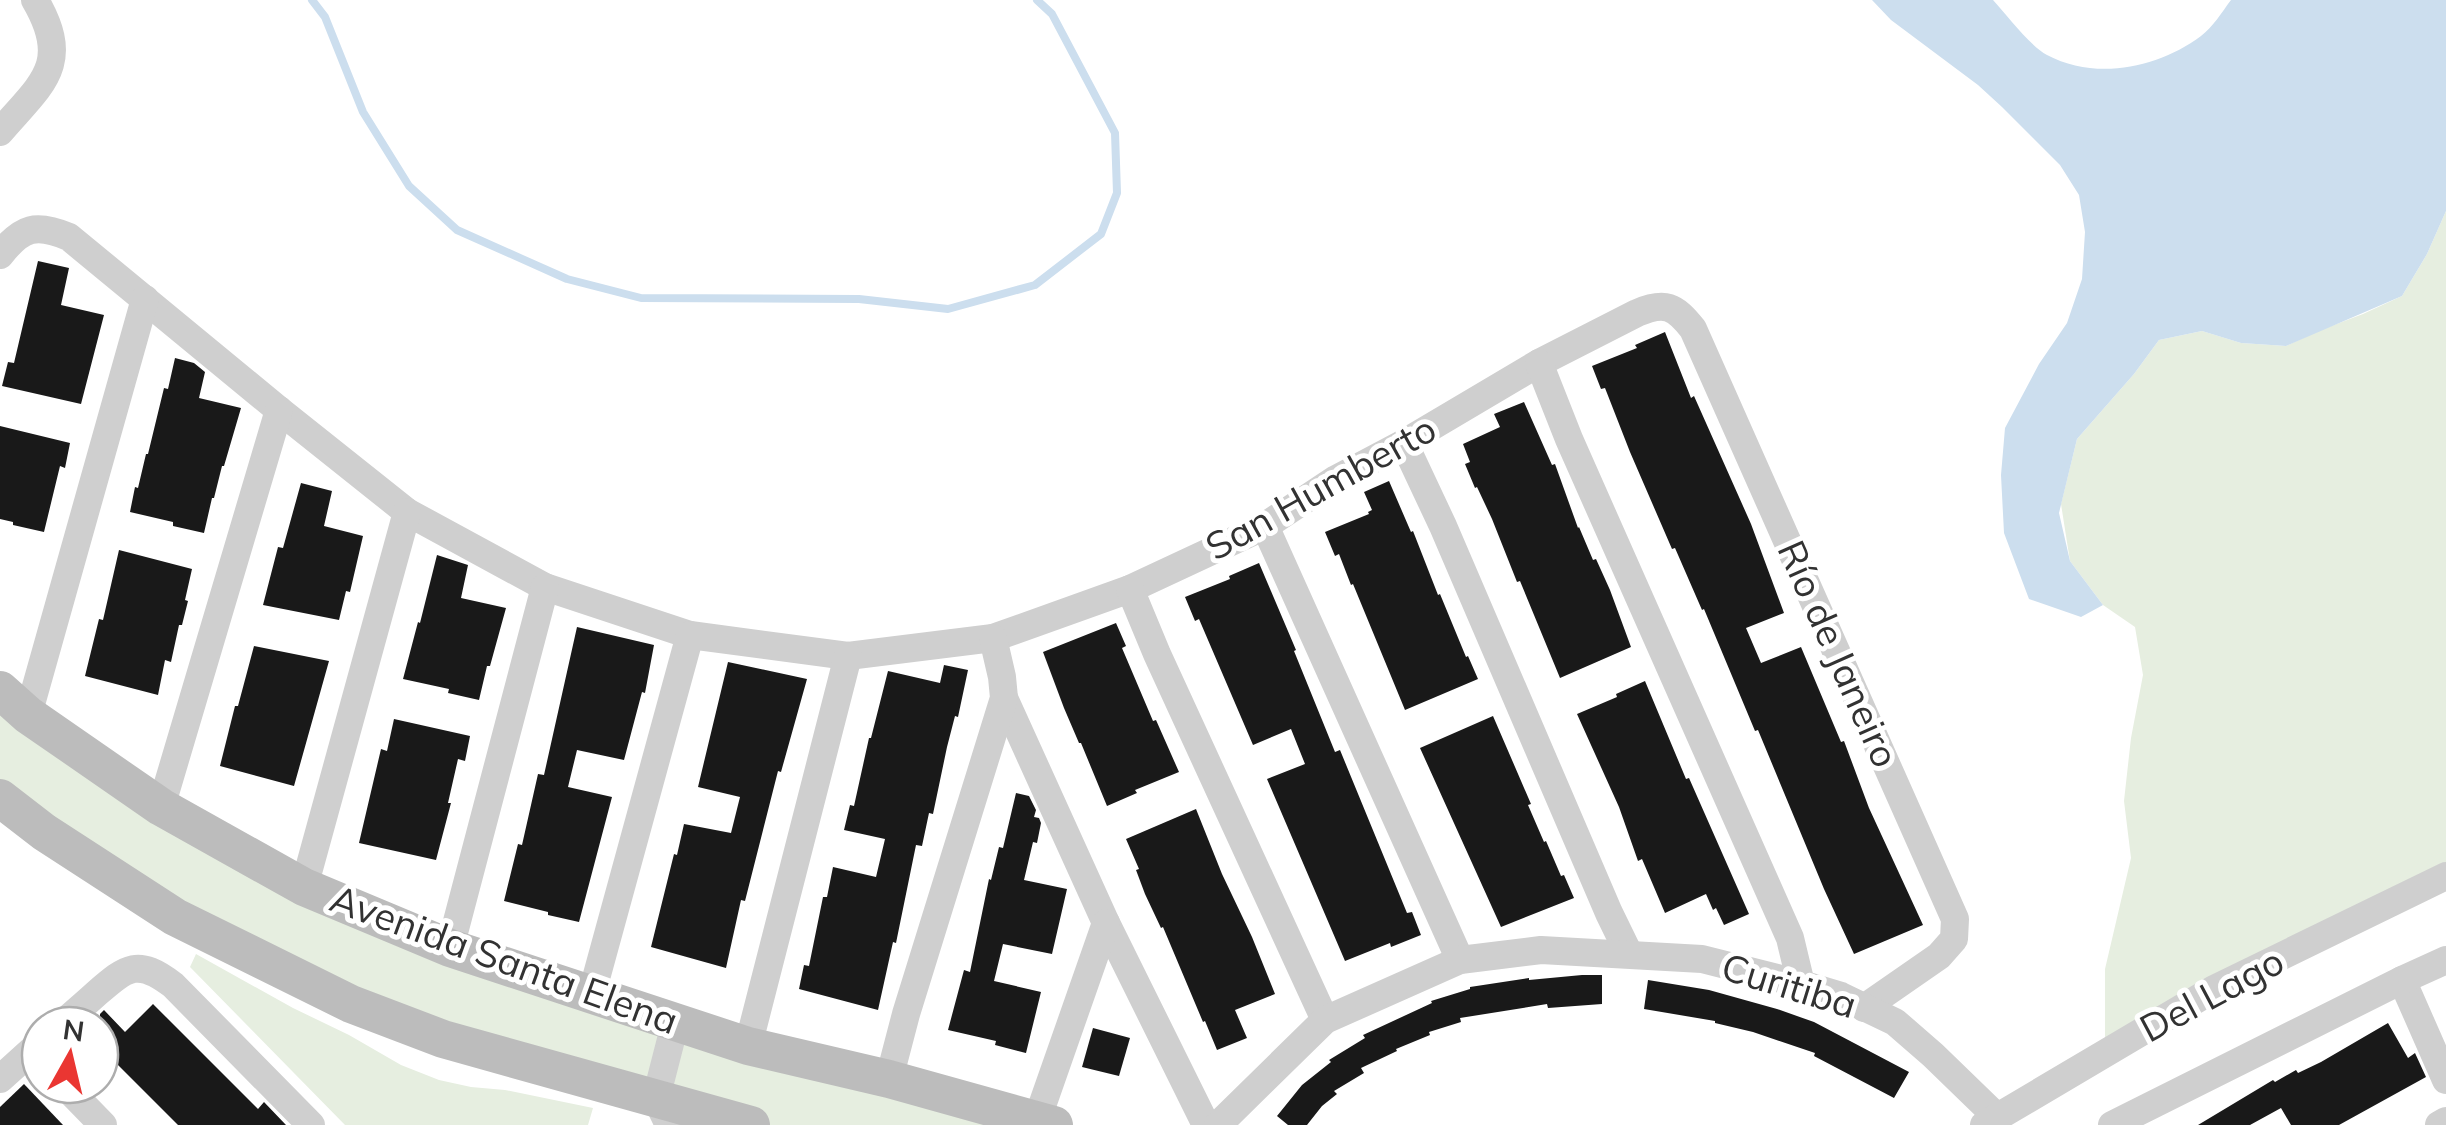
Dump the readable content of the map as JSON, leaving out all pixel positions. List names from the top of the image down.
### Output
{
  "streets": {
    "street": [
      "San Humberto",
      "Río de Janeiro",
      "Avenida Santa Elena",
      "Curitiba",
      "Del Lago"
    ]
  },
  "crossings": [
    ["San Humberto", "Río de Janeiro"],
    ["Río de Janeiro", "Curitiba"],
    ["Curitiba", "Del Lago"]
  ],
  "north": "top"
}
